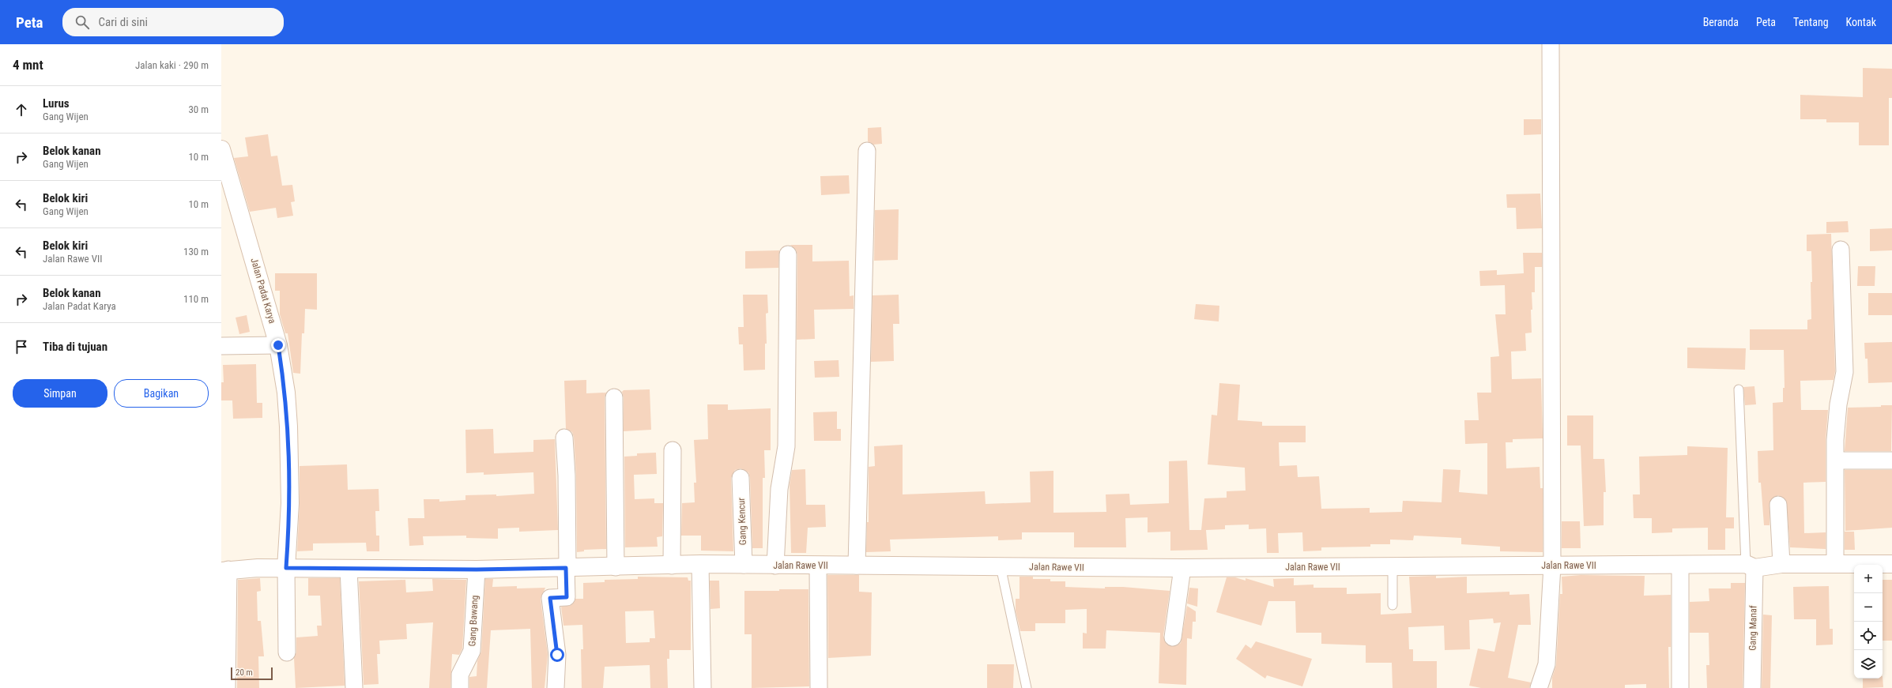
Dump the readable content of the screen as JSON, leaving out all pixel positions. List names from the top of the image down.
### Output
{
  "streets": {
    "main road": ["Jalan Padat Karya", "Jalan Rawe VII"],
    "street": ["Gang Kencur", "Gang Bawang", "Gang Manaf"]
  },
  "crossings": [
    ["Jalan Padat Karya", "Jalan Rawe VII"],
    ["Gang Kencur", "Jalan Rawe VII"],
    ["Jalan Rawe VII", "Gang Bawang"],
    ["Jalan Rawe VII", "Gang Manaf"]
  ],
  "scale_bar": "20 m",
  "page": {
    "header": "Peta",
    "search": "Cari di sini",
    "nav": [
      "Beranda",
      "Peta",
      "Tentang",
      "Kontak"
    ],
    "heading": ["4 mnt", "Jalan kaki · 290 m"],
    "list": [
      ["Lurus", "Gang Wijen", "30 m"],
      ["Belok kanan", "Gang Wijen", "10 m"],
      ["Belok kiri", "Gang Wijen", "10 m"],
      ["Belok kiri", "Jalan Rawe VII", "130 m"],
      ["Belok kanan", "Jalan Padat Karya", "110 m"],
      "Tiba di tujuan"
    ],
    "buttons": ["Simpan", "Bagikan"],
    "map_buttons": ["+", "−"],
    "scale": "20 m"
  }
}
